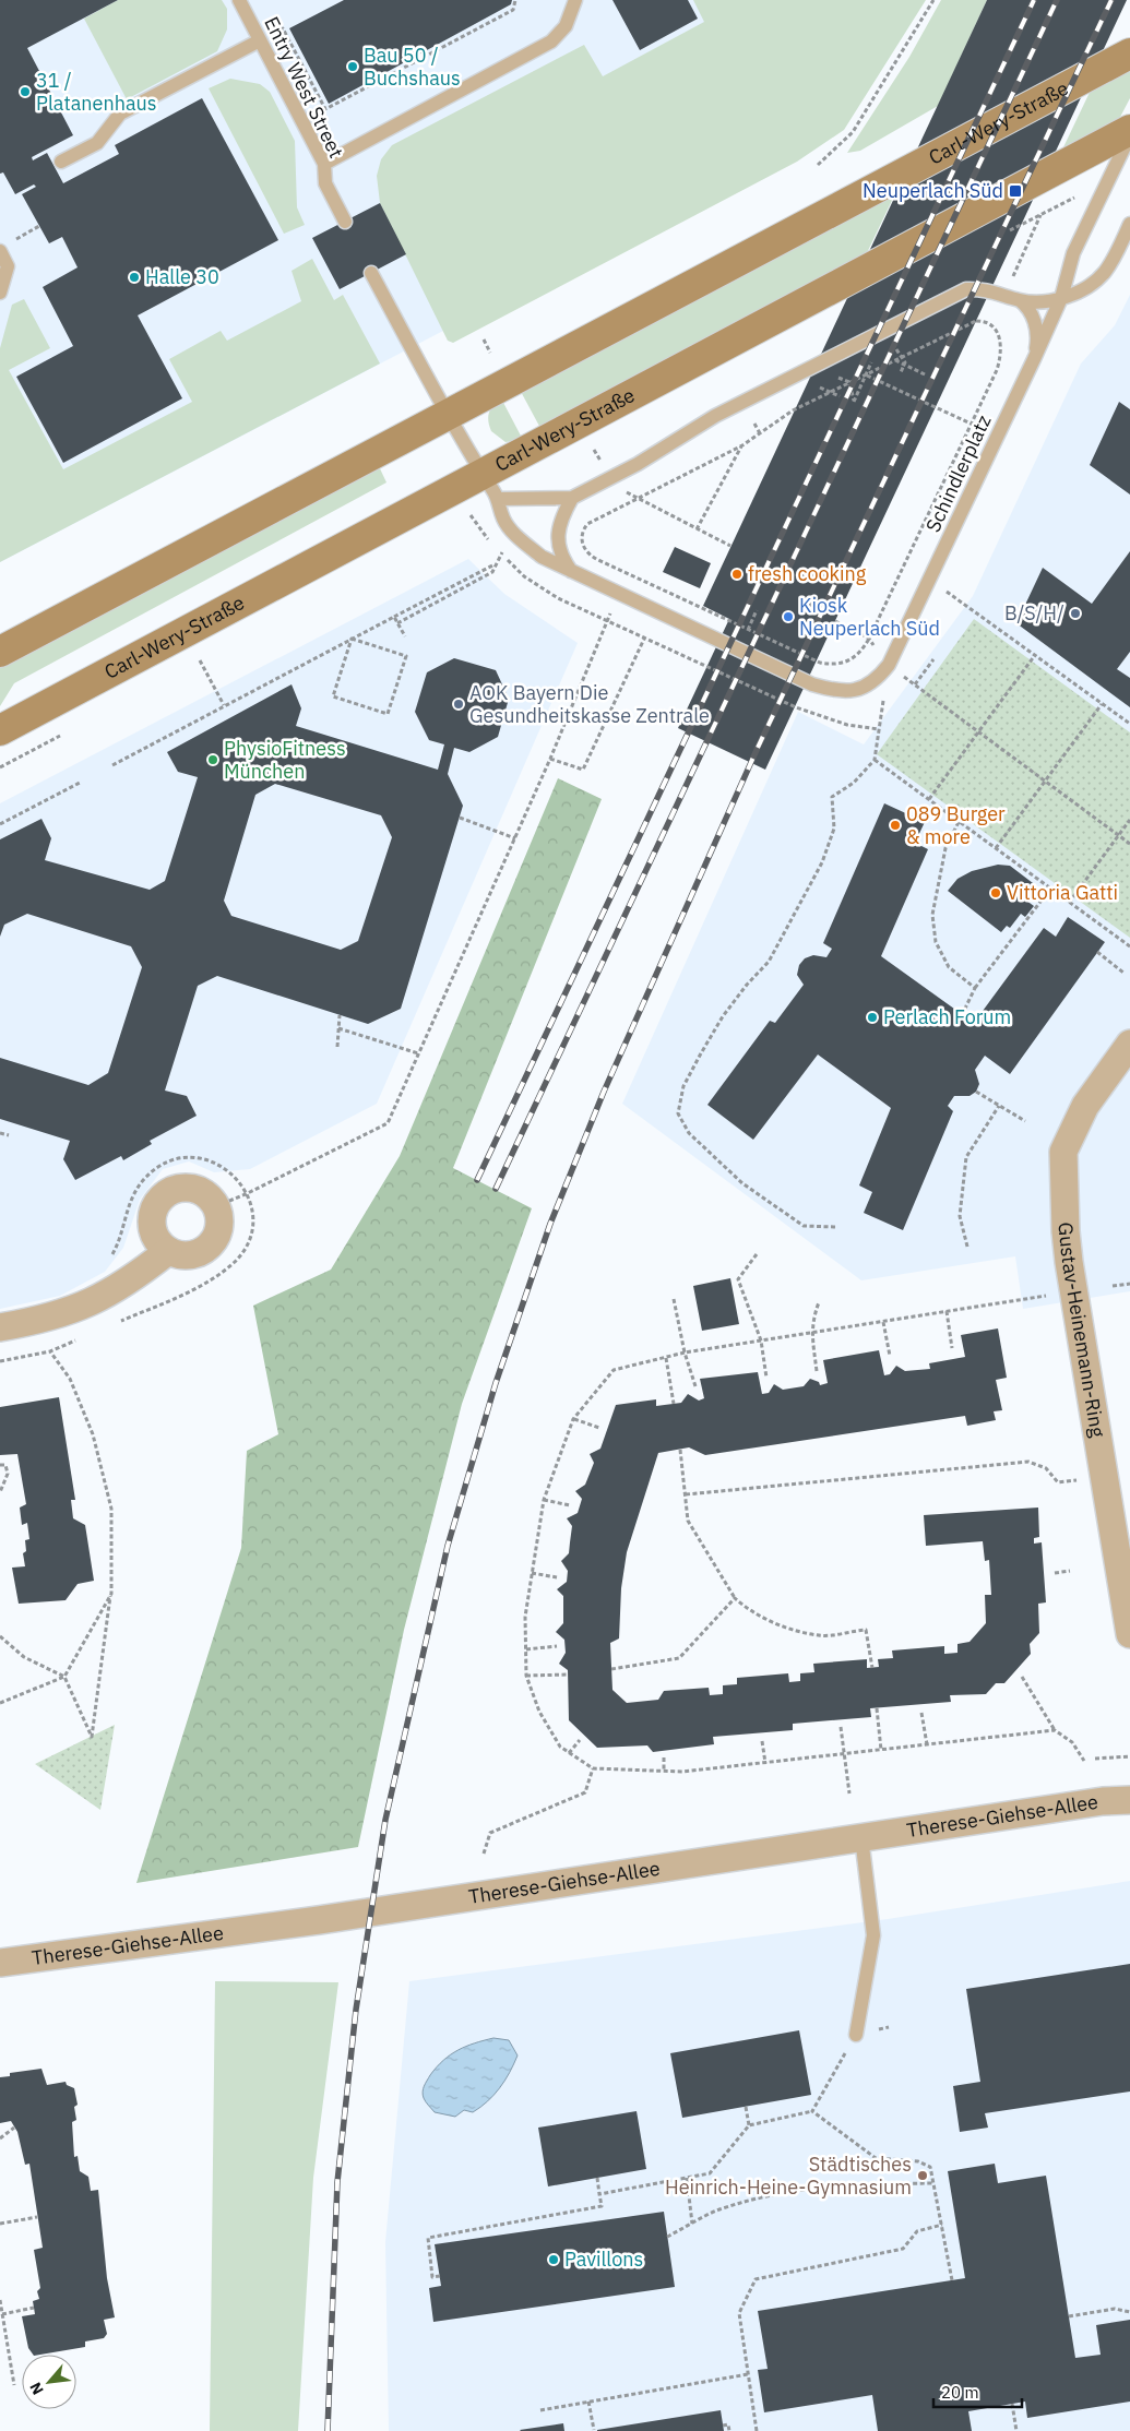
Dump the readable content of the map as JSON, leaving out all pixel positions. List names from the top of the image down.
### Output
{
  "streets": {
    "main road": ["Carl-Wery-Straße"],
    "street": ["Gustav-Heinemann-Ring", "Therese-Giehse-Allee"],
    "lane": ["Entry West Street", "Schindlerplatz"]
  },
  "crossings": [
    ["Carl-Wery-Straße", "Schindlerplatz"]
  ],
  "places": {
    "other": [
      "Bau 50 / Buchshaus",
      "31 / Platanenhaus",
      "Halle 30",
      "fresh cooking",
      "B/S/H/",
      "Kiosk Neuperlach Süd",
      "AOK Bayern Die Gesundheitskasse Zentrale",
      "PhysioFitness München",
      "089 Burger & more",
      "Vittoria Gatti",
      "Perlach Forum",
      "Städtisches Heinrich-Heine-Gymnasium",
      "Pavillons"
    ],
    "transit": ["Neuperlach Süd"]
  },
  "scale_bar": "20 m",
  "north": "bottom left"
}
